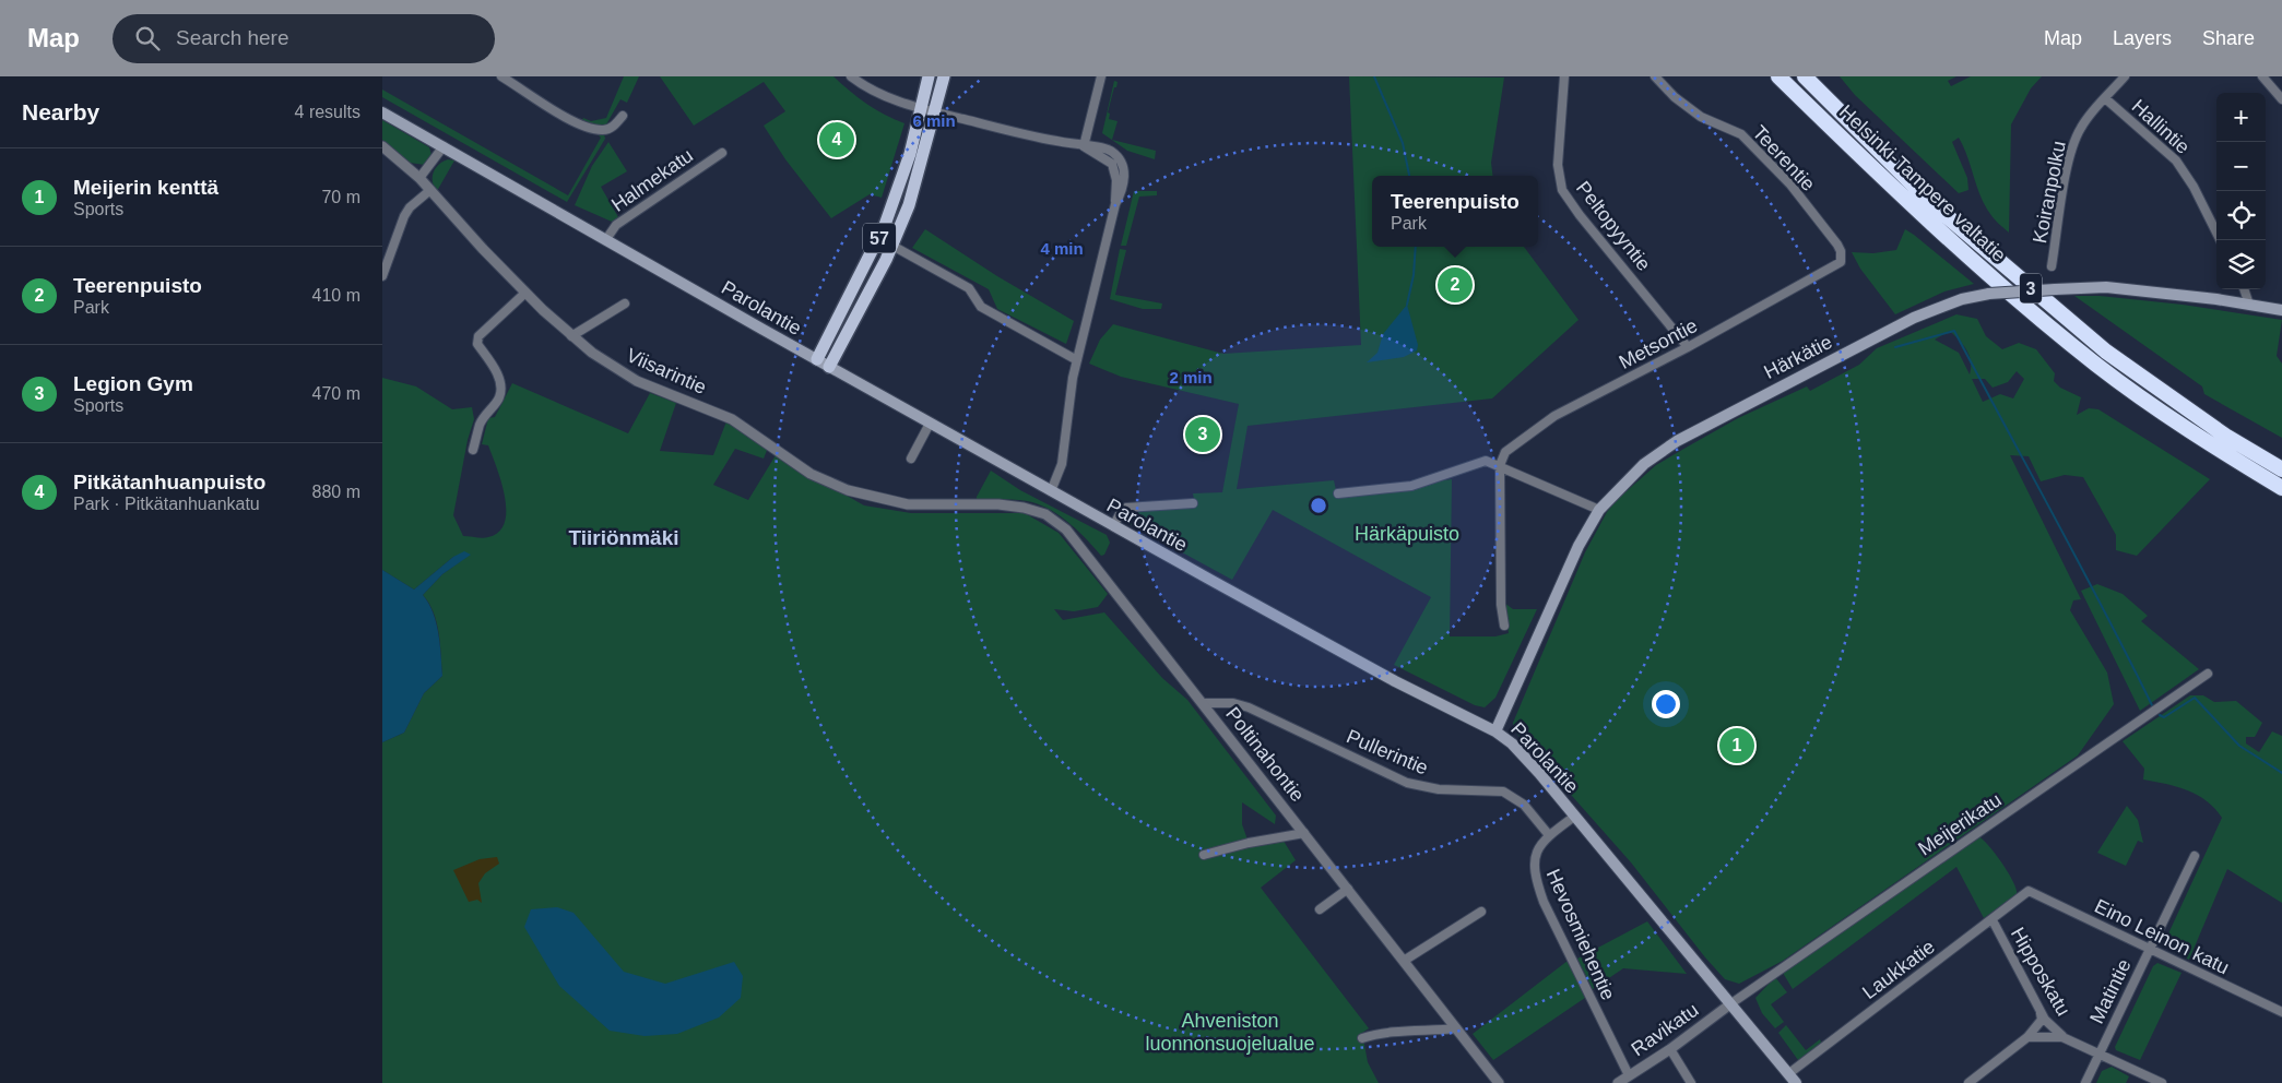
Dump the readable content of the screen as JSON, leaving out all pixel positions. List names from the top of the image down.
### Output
{
  "streets": {
    "highway": ["Helsinki-Tampere valtatie", "3"],
    "main road": ["57", "Parolantie", "Härkätie"],
    "street": [
      "Hallintie",
      "Teerentie",
      "Halmekatu",
      "Koiranpolku",
      "Peltopyyntie",
      "Metsontie",
      "Viisarintie",
      "Pullerintie",
      "Poltinahontie",
      "Meijerikatu",
      "Hevosmiehentie",
      "Eino Leinon katu",
      "Laukkatie",
      "Hipposkatu",
      "Matintie",
      "Ravikatu"
    ]
  },
  "crossings": [
    ["Hallintie", "Koiranpolku"],
    ["Teerentie", "Metsontie"],
    ["Halmekatu", "Parolantie"],
    ["Peltopyyntie", "Metsontie"],
    ["57", "Parolantie"],
    ["Parolantie", "Härkätie"],
    ["Parolantie", "Meijerikatu"],
    ["Parolantie", "Hevosmiehentie"],
    ["Parolantie", "Laukkatie"],
    ["Parolantie", "Ravikatu"],
    ["Viisarintie", "Poltinahontie"],
    ["Pullerintie", "Poltinahontie"],
    ["Pullerintie", "Hevosmiehentie"],
    ["Meijerikatu", "Ravikatu"],
    ["Hevosmiehentie", "Ravikatu"],
    ["Eino Leinon katu", "Laukkatie"],
    ["Eino Leinon katu", "Matintie"],
    ["Laukkatie", "Hipposkatu"]
  ],
  "districts": ["Tiiriönmäki"],
  "parks": ["Härkäpuisto", "Ahveniston luonnonsuojelualue"],
  "page": {
    "header": "Map",
    "search": "Search here",
    "nav": ["Map", "Layers", "Share"],
    "heading": ["Nearby", "4 results"],
    "map_buttons": ["+", "−"],
    "pins": [
      "4",
      "2",
      "3",
      "1"
    ],
    "list": [
      {
        "mark": "1",
        "name": "Meijerin kenttä",
        "note": "Sports",
        "value": "70 m"
      },
      {
        "mark": "2",
        "name": "Teerenpuisto",
        "note": "Park",
        "value": "410 m"
      },
      {
        "mark": "3",
        "name": "Legion Gym",
        "note": "Sports",
        "value": "470 m"
      },
      {
        "mark": "4",
        "name": "Pitkätanhuanpuisto",
        "note": "Park · Pitkätanhuankatu",
        "value": "880 m"
      }
    ],
    "popup": ["Teerenpuisto", "Park"]
  },
  "rings": ["6 min", "4 min", "2 min"]
}
